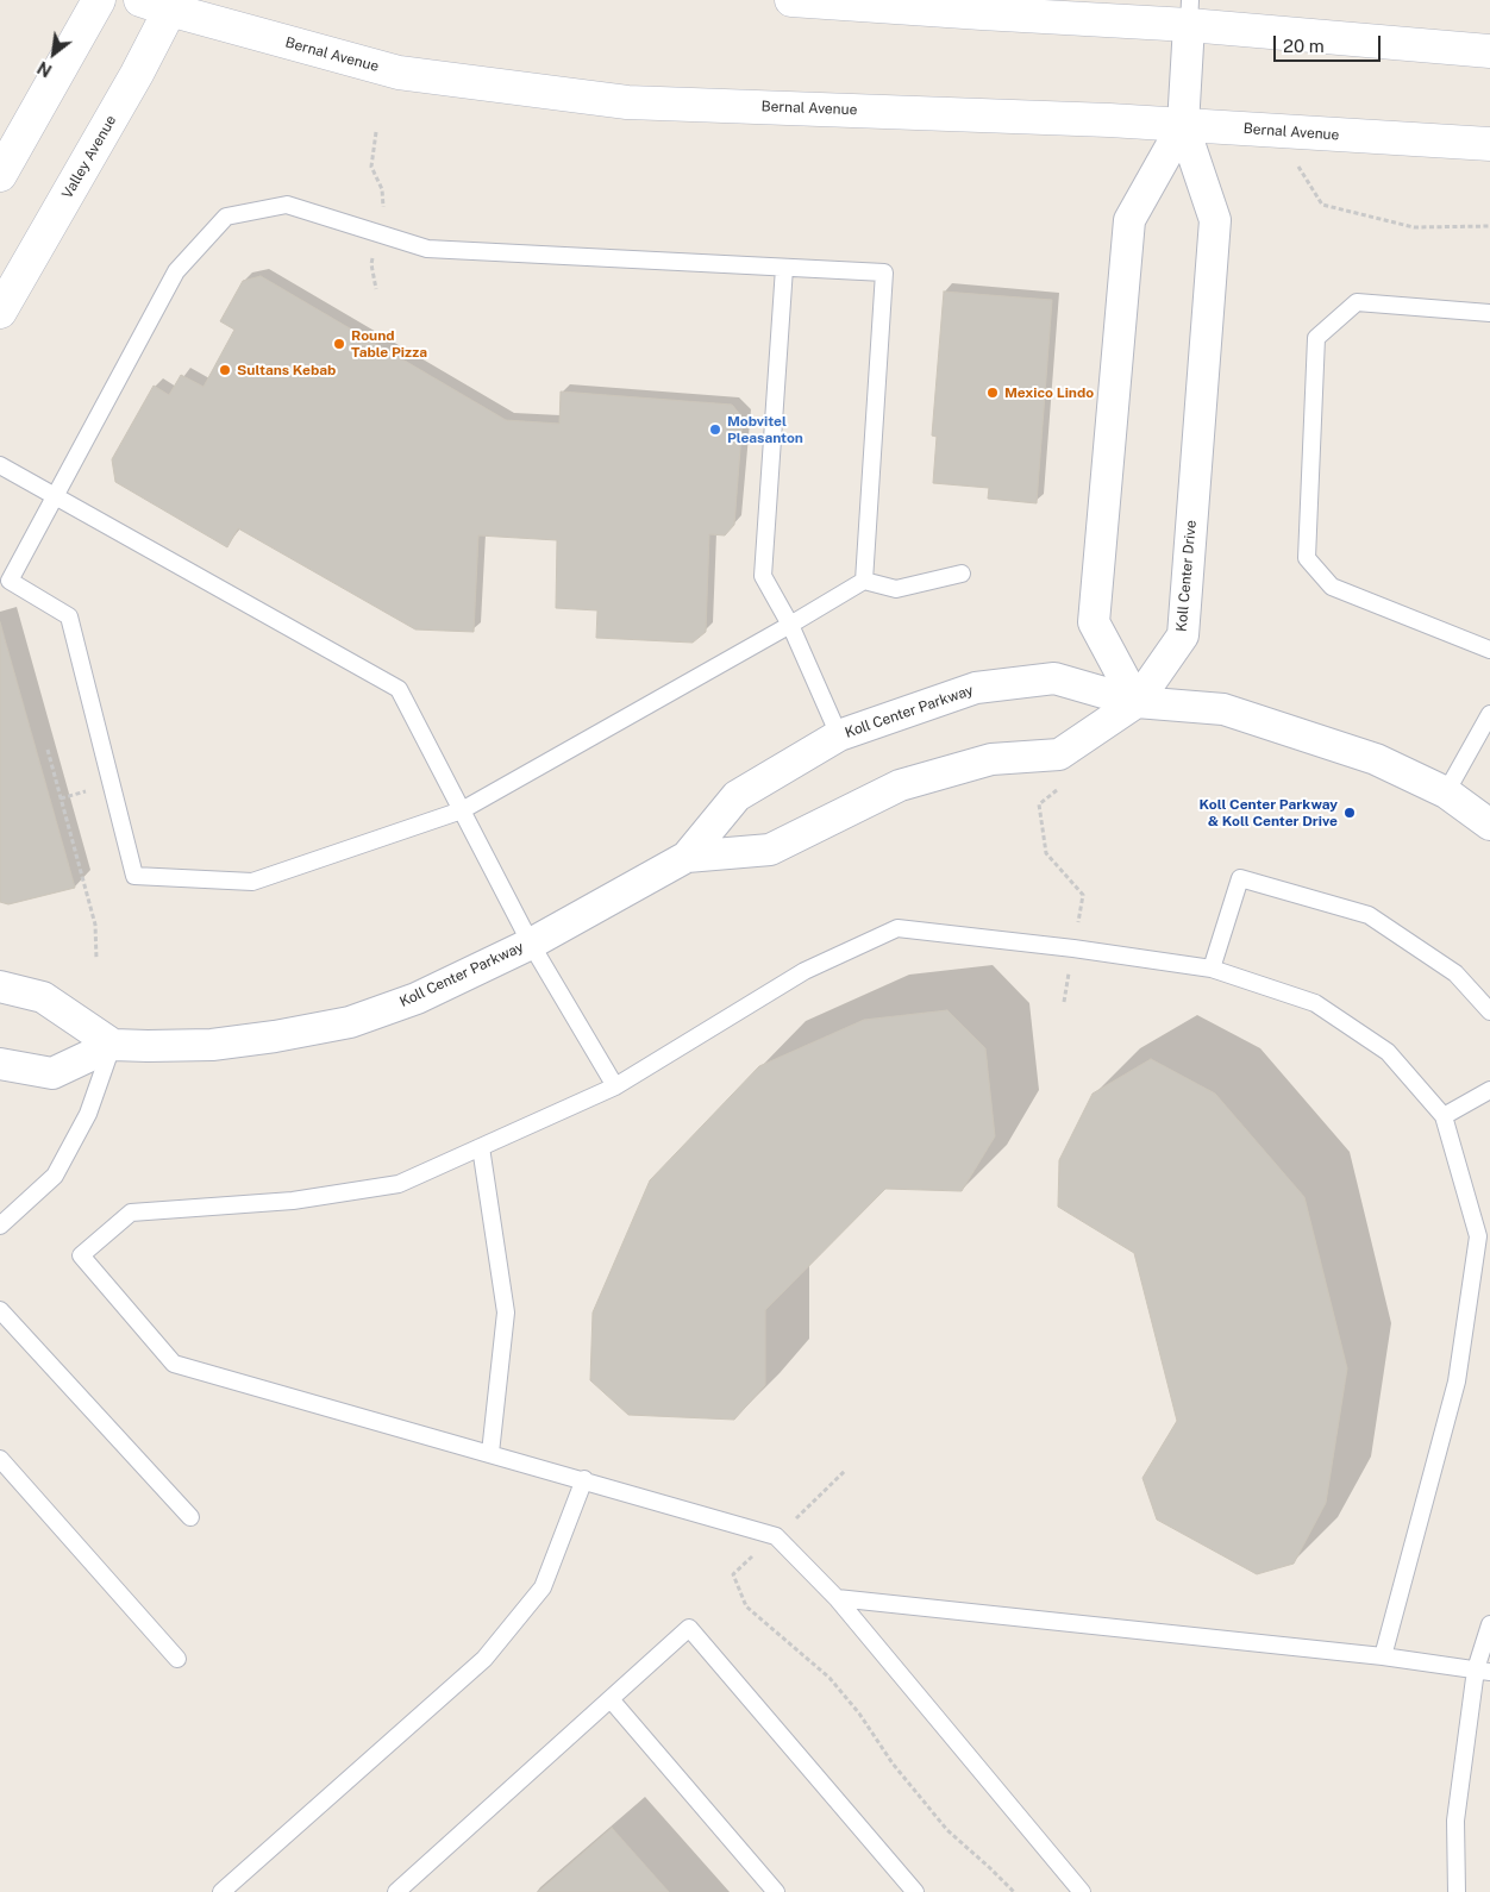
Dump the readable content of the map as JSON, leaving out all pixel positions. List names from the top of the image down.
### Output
{
  "streets": {
    "main road": ["Bernal Avenue", "Valley Avenue"],
    "street": ["Koll Center Drive", "Koll Center Parkway"]
  },
  "crossings": [
    ["Bernal Avenue", "Valley Avenue"],
    ["Bernal Avenue", "Koll Center Drive"],
    ["Koll Center Drive", "Koll Center Parkway"]
  ],
  "places": [
    "Round Table Pizza",
    "Sultans Kebab",
    "Mexico Lindo",
    "Mobvitel Pleasanton",
    "Koll Center Parkway & Koll Center Drive"
  ],
  "scale_bar": "20 m",
  "north": "bottom left"
}
